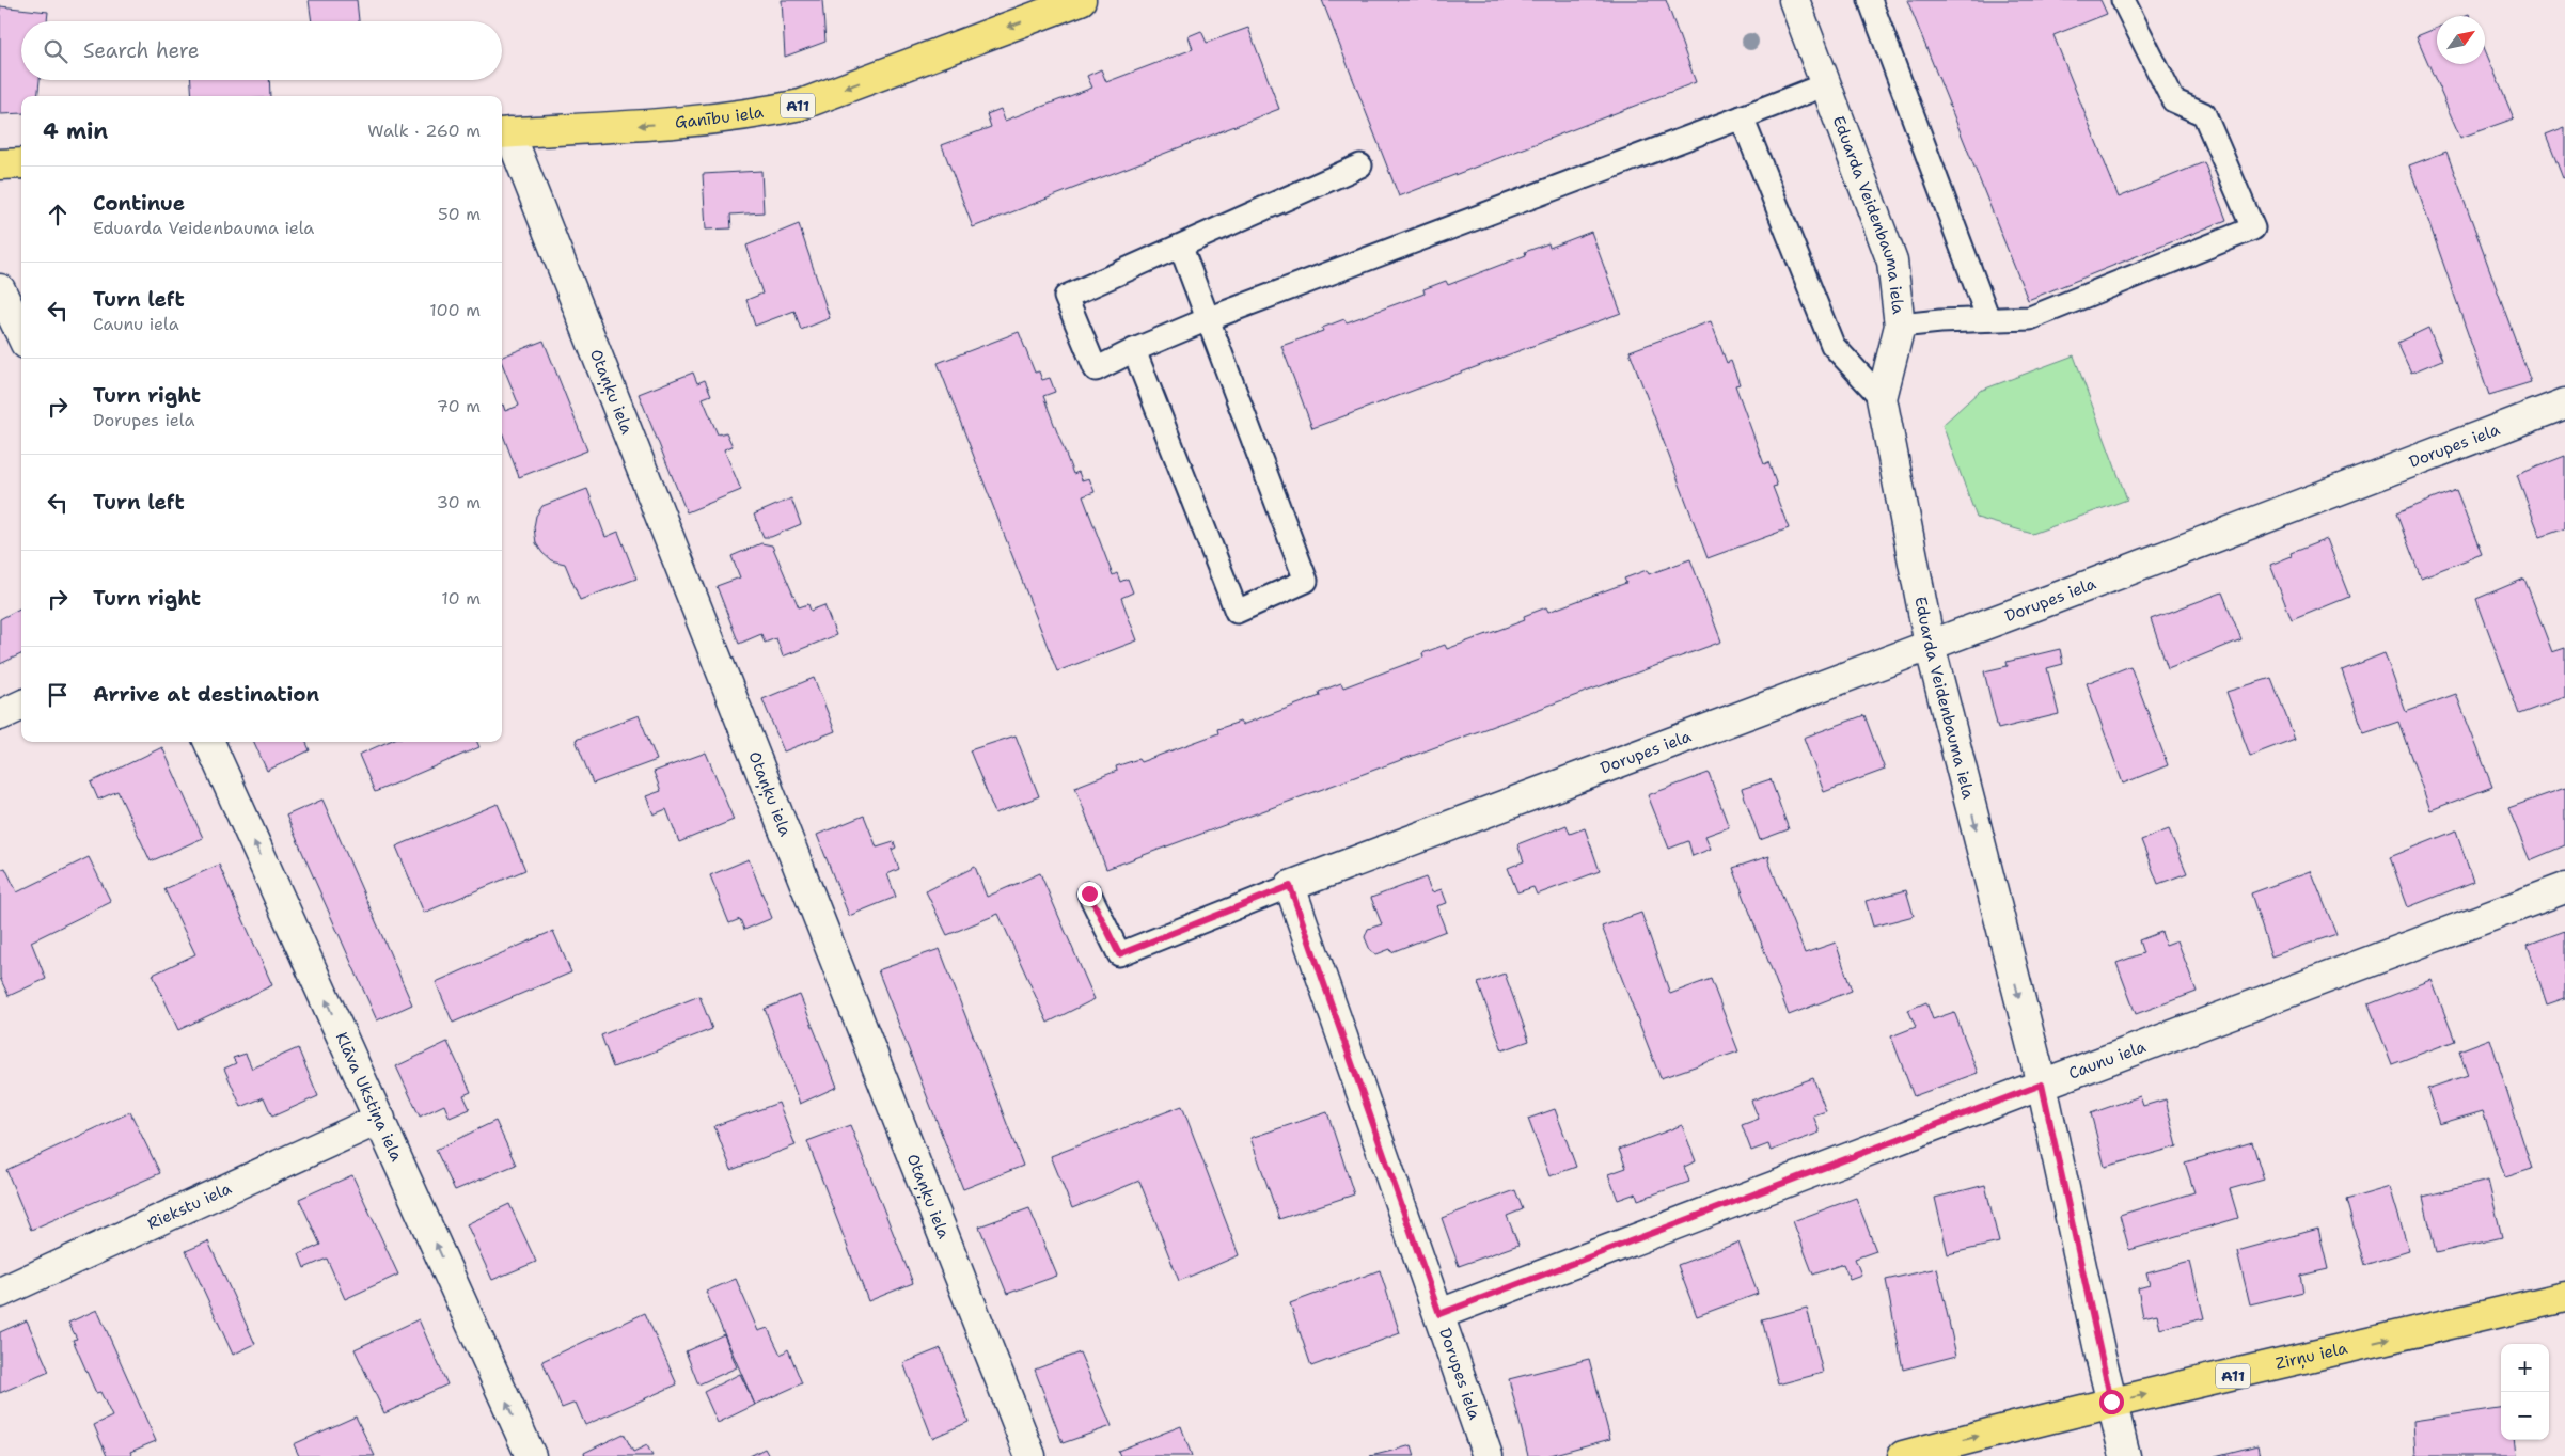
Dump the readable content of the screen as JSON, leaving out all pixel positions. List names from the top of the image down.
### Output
{
  "streets": {
    "highway": ["A11", "Ganību iela", "Zirņu iela"],
    "street": [
      "Eduarda Veidenbauma iela",
      "Otaņķu iela",
      "Dorupes iela",
      "Caunu iela",
      "Klāva Ukstiņa iela",
      "Riekstu iela"
    ]
  },
  "crossings": [
    ["Ganību iela", "Otaņķu iela"],
    ["Eduarda Veidenbauma iela", "Dorupes iela"],
    ["Eduarda Veidenbauma iela", "Caunu iela"],
    ["Eduarda Veidenbauma iela", "Zirņu iela"],
    ["Dorupes iela", "Caunu iela"],
    ["Klāva Ukstiņa iela", "Riekstu iela"]
  ],
  "one_way": ["Ganību iela", "Klāva Ukstiņa iela", "Zirņu iela"],
  "north": "top right",
  "page": {
    "search": "Search here",
    "heading": ["4 min", "Walk · 260 m"],
    "list": [
      ["Continue", "Eduarda Veidenbauma iela", "50 m"],
      ["Turn left", "Caunu iela", "100 m"],
      ["Turn right", "Dorupes iela", "70 m"],
      ["Turn left", "30 m"],
      ["Turn right", "10 m"],
      "Arrive at destination"
    ],
    "map_buttons": ["+", "−"]
  }
}
